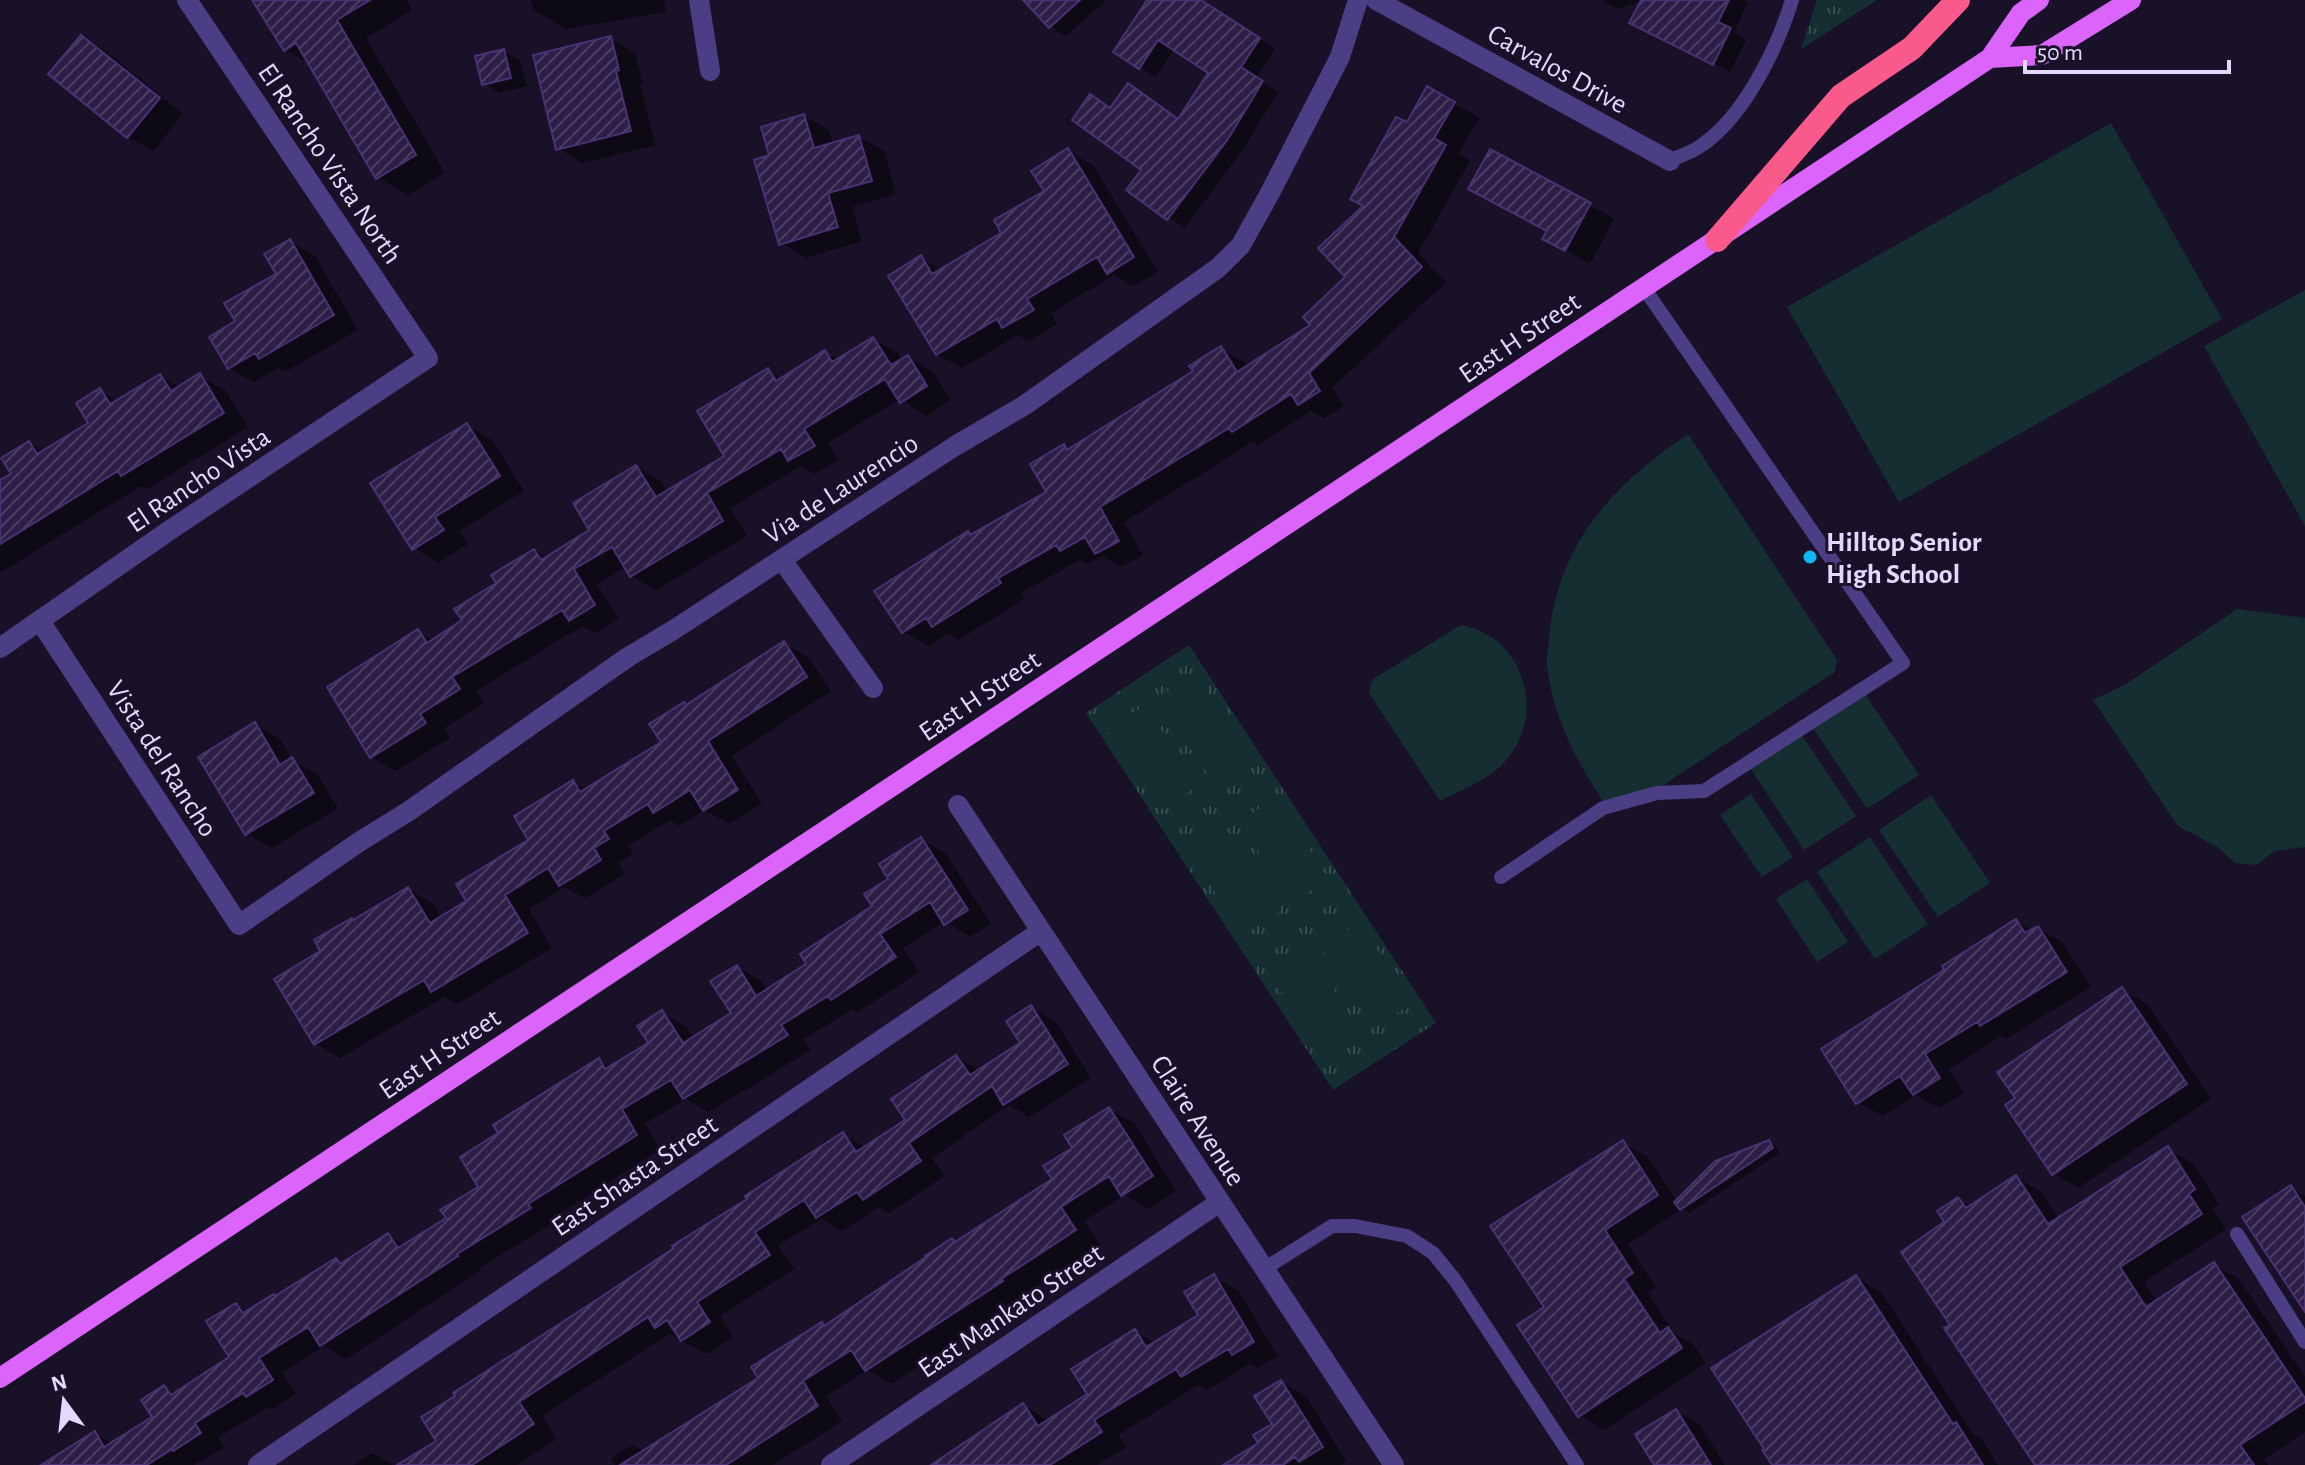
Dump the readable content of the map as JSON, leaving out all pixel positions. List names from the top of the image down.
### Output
{
  "streets": {
    "main road": ["East H Street"],
    "street": [
      "Carvalos Drive",
      "El Rancho Vista North",
      "El Rancho Vista",
      "Via de Laurencio",
      "Vista del Rancho",
      "Claire Avenue",
      "East Shasta Street",
      "East Mankato Street"
    ]
  },
  "crossings": [
    ["El Rancho Vista North", "El Rancho Vista"],
    ["El Rancho Vista", "Vista del Rancho"],
    ["Via de Laurencio", "Vista del Rancho"],
    ["Claire Avenue", "East Shasta Street"],
    ["Claire Avenue", "East Mankato Street"]
  ],
  "places": ["Hilltop Senior High School"],
  "scale_bar": "50 m",
  "north": "top"
}
